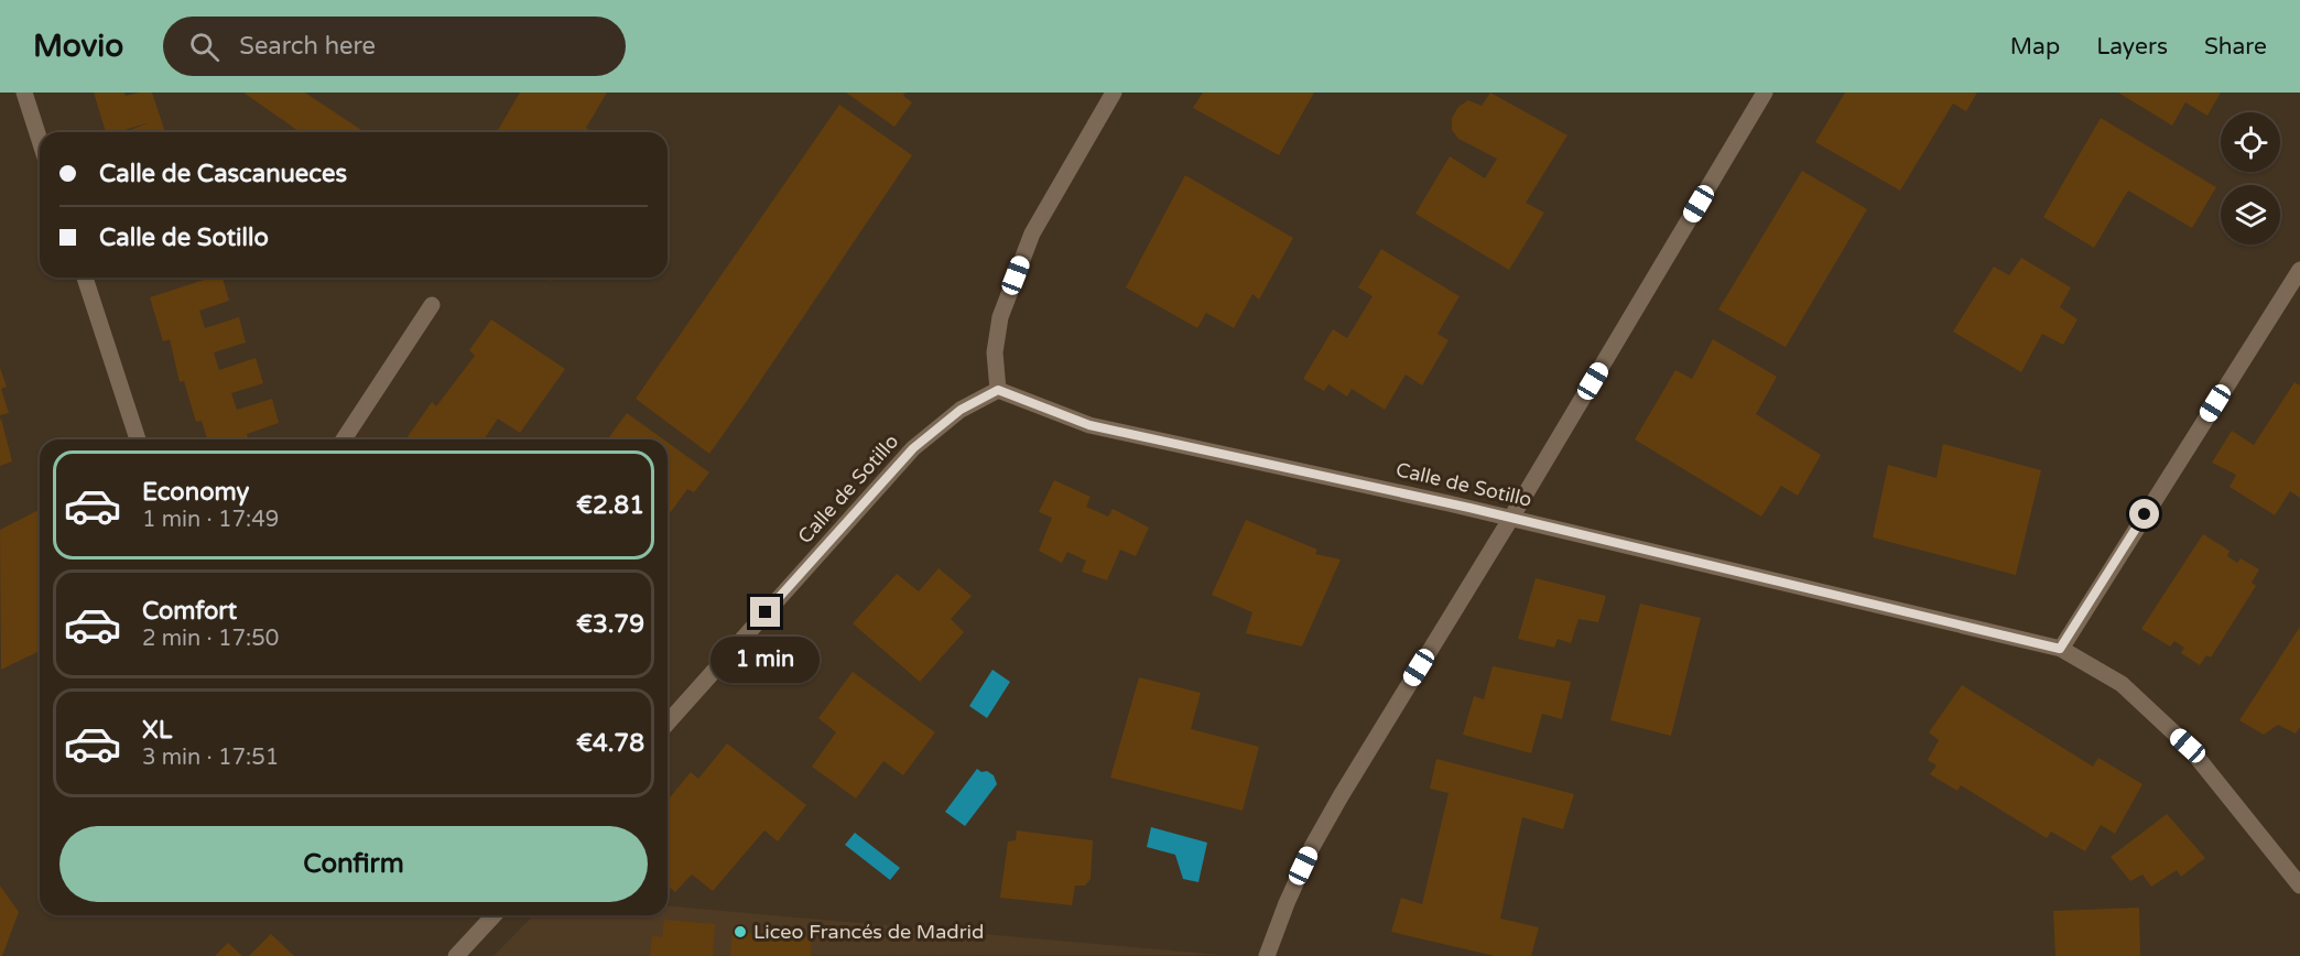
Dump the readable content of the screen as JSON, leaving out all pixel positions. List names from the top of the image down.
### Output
{
  "streets": {
    "street": ["Calle de Sotillo"]
  },
  "places": ["Liceo Francés de Madrid"],
  "page": {
    "header": "Movio",
    "search": "Search here",
    "nav": ["Map", "Layers", "Share"],
    "banner": ["Calle de Cascanueces", "Calle de Sotillo"],
    "list": [
      {
        "name": "Economy",
        "note": "1 min · 17:49",
        "value": "€2.81"
      },
      {
        "name": "Comfort",
        "note": "2 min · 17:50",
        "value": "€3.79"
      },
      {
        "name": "XL",
        "note": "3 min · 17:51",
        "value": "€4.78"
      }
    ],
    "bubble": "1 min",
    "buttons": "Confirm"
  }
}
